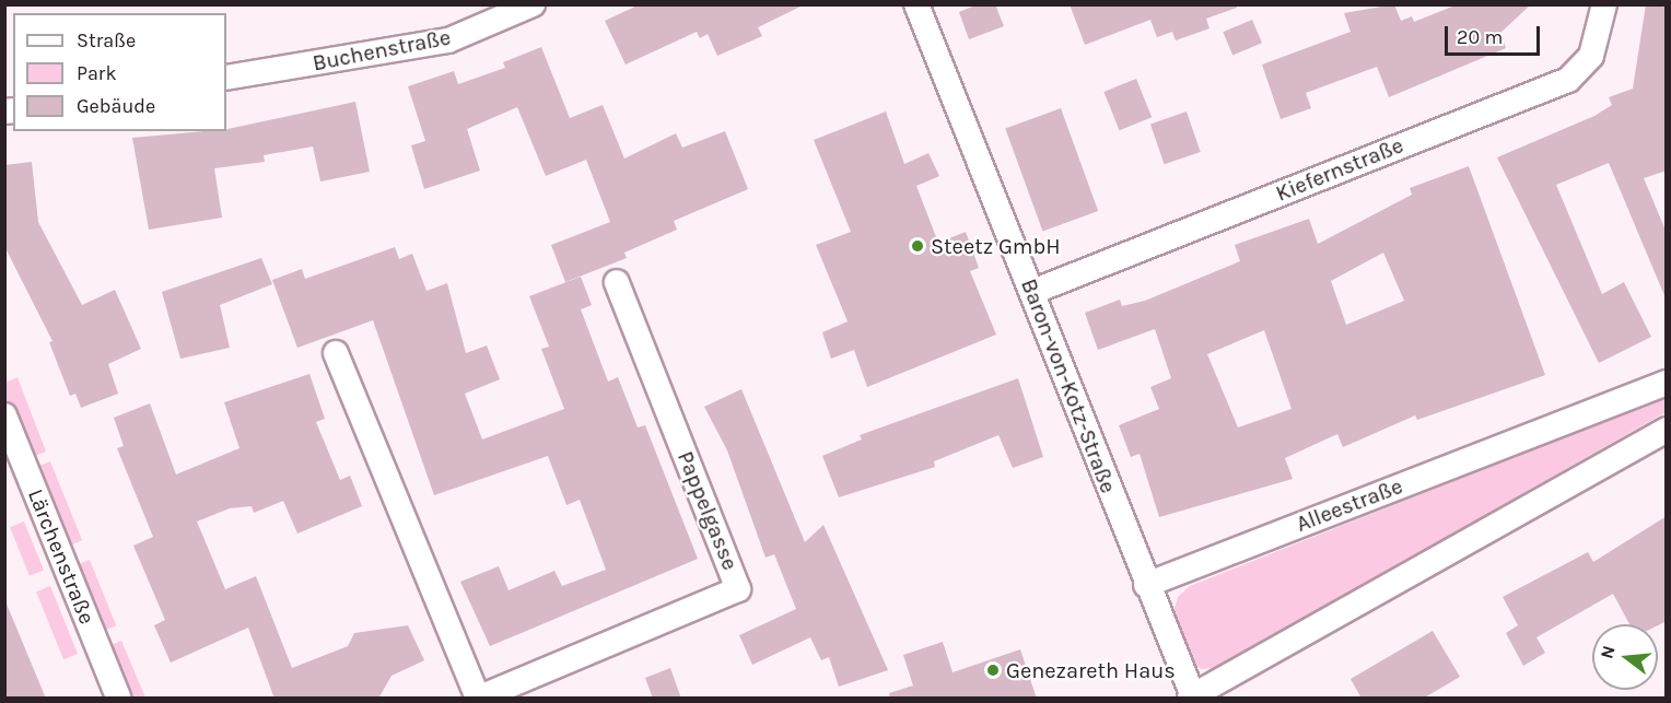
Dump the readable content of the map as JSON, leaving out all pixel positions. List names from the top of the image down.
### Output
{
  "streets": {
    "street": [
      "Buchenstraße",
      "Kiefernstraße",
      "Baron-von-Kotz-Straße",
      "Alleestraße",
      "Pappelgasse",
      "Lärchenstraße"
    ]
  },
  "crossings": [
    ["Kiefernstraße", "Baron-von-Kotz-Straße"],
    ["Baron-von-Kotz-Straße", "Alleestraße"]
  ],
  "places": ["Steetz GmbH", "Genezareth Haus"],
  "legend": ["Straße", "Park", "Gebäude"],
  "scale_bar": "20 m",
  "north": "left"
}
